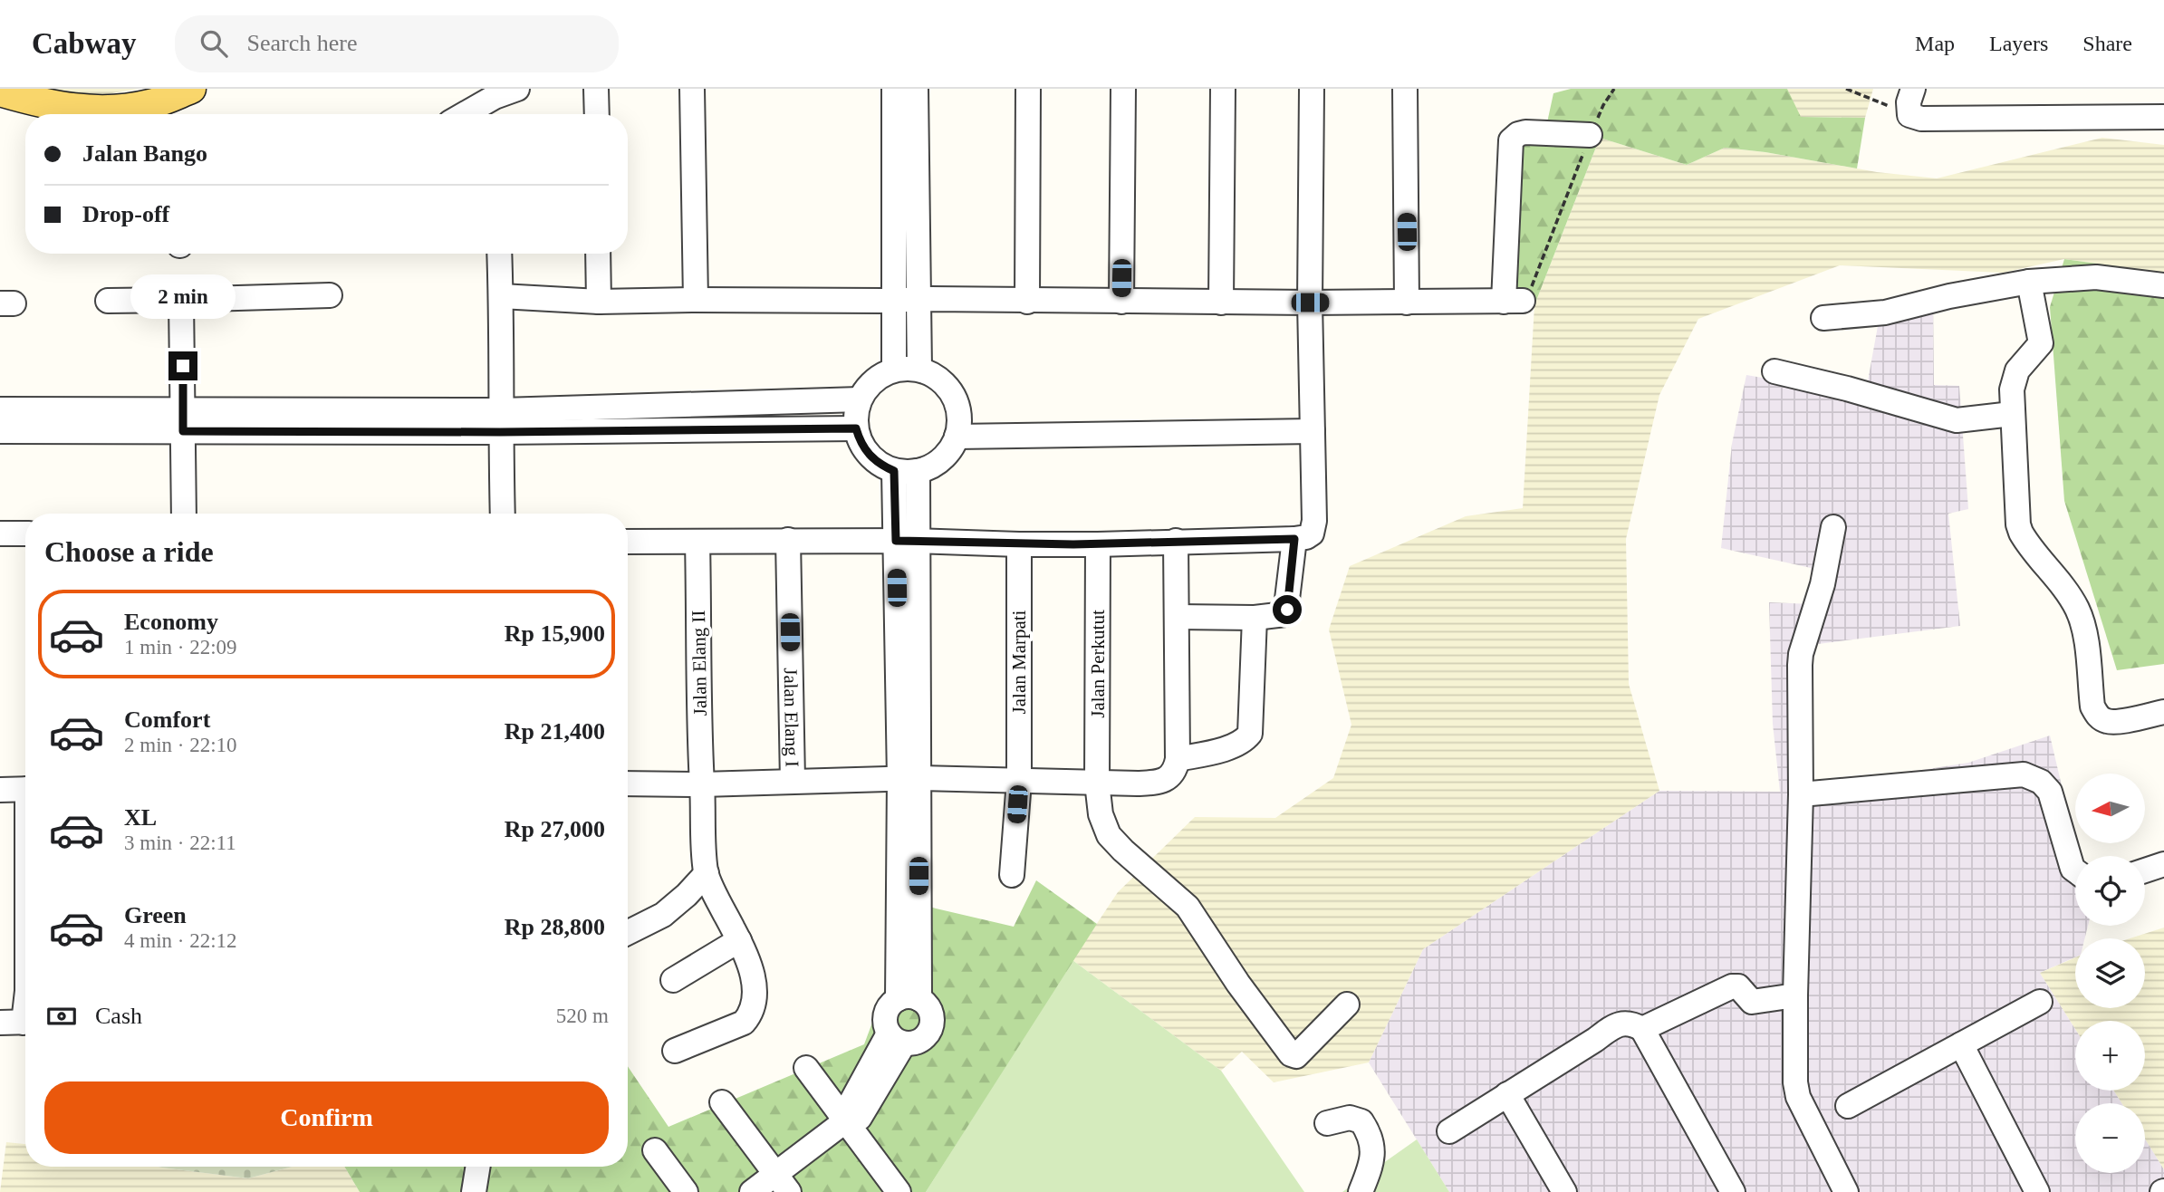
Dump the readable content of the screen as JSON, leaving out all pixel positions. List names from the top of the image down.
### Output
{
  "streets": {
    "street": [
      "Jalan Marpati",
      "Jalan Elang II",
      "Jalan Perkutut",
      "Jalan Elang I"
    ]
  },
  "north": "left",
  "page": {
    "header": "Cabway",
    "search": "Search here",
    "nav": ["Map", "Layers", "Share"],
    "banner": ["Jalan Bango", "Drop-off"],
    "bubble": "2 min",
    "heading": "Choose a ride",
    "list": [
      {
        "name": "Economy",
        "note": "1 min · 22:09",
        "value": "Rp 15,900"
      },
      {
        "name": "Comfort",
        "note": "2 min · 22:10",
        "value": "Rp 21,400"
      },
      {
        "name": "XL",
        "note": "3 min · 22:11",
        "value": "Rp 27,000"
      },
      {
        "name": "Green",
        "note": "4 min · 22:12",
        "value": "Rp 28,800"
      }
    ],
    "map_buttons": ["+", "−"],
    "pay": ["Cash", "520 m"],
    "buttons": "Confirm"
  }
}
